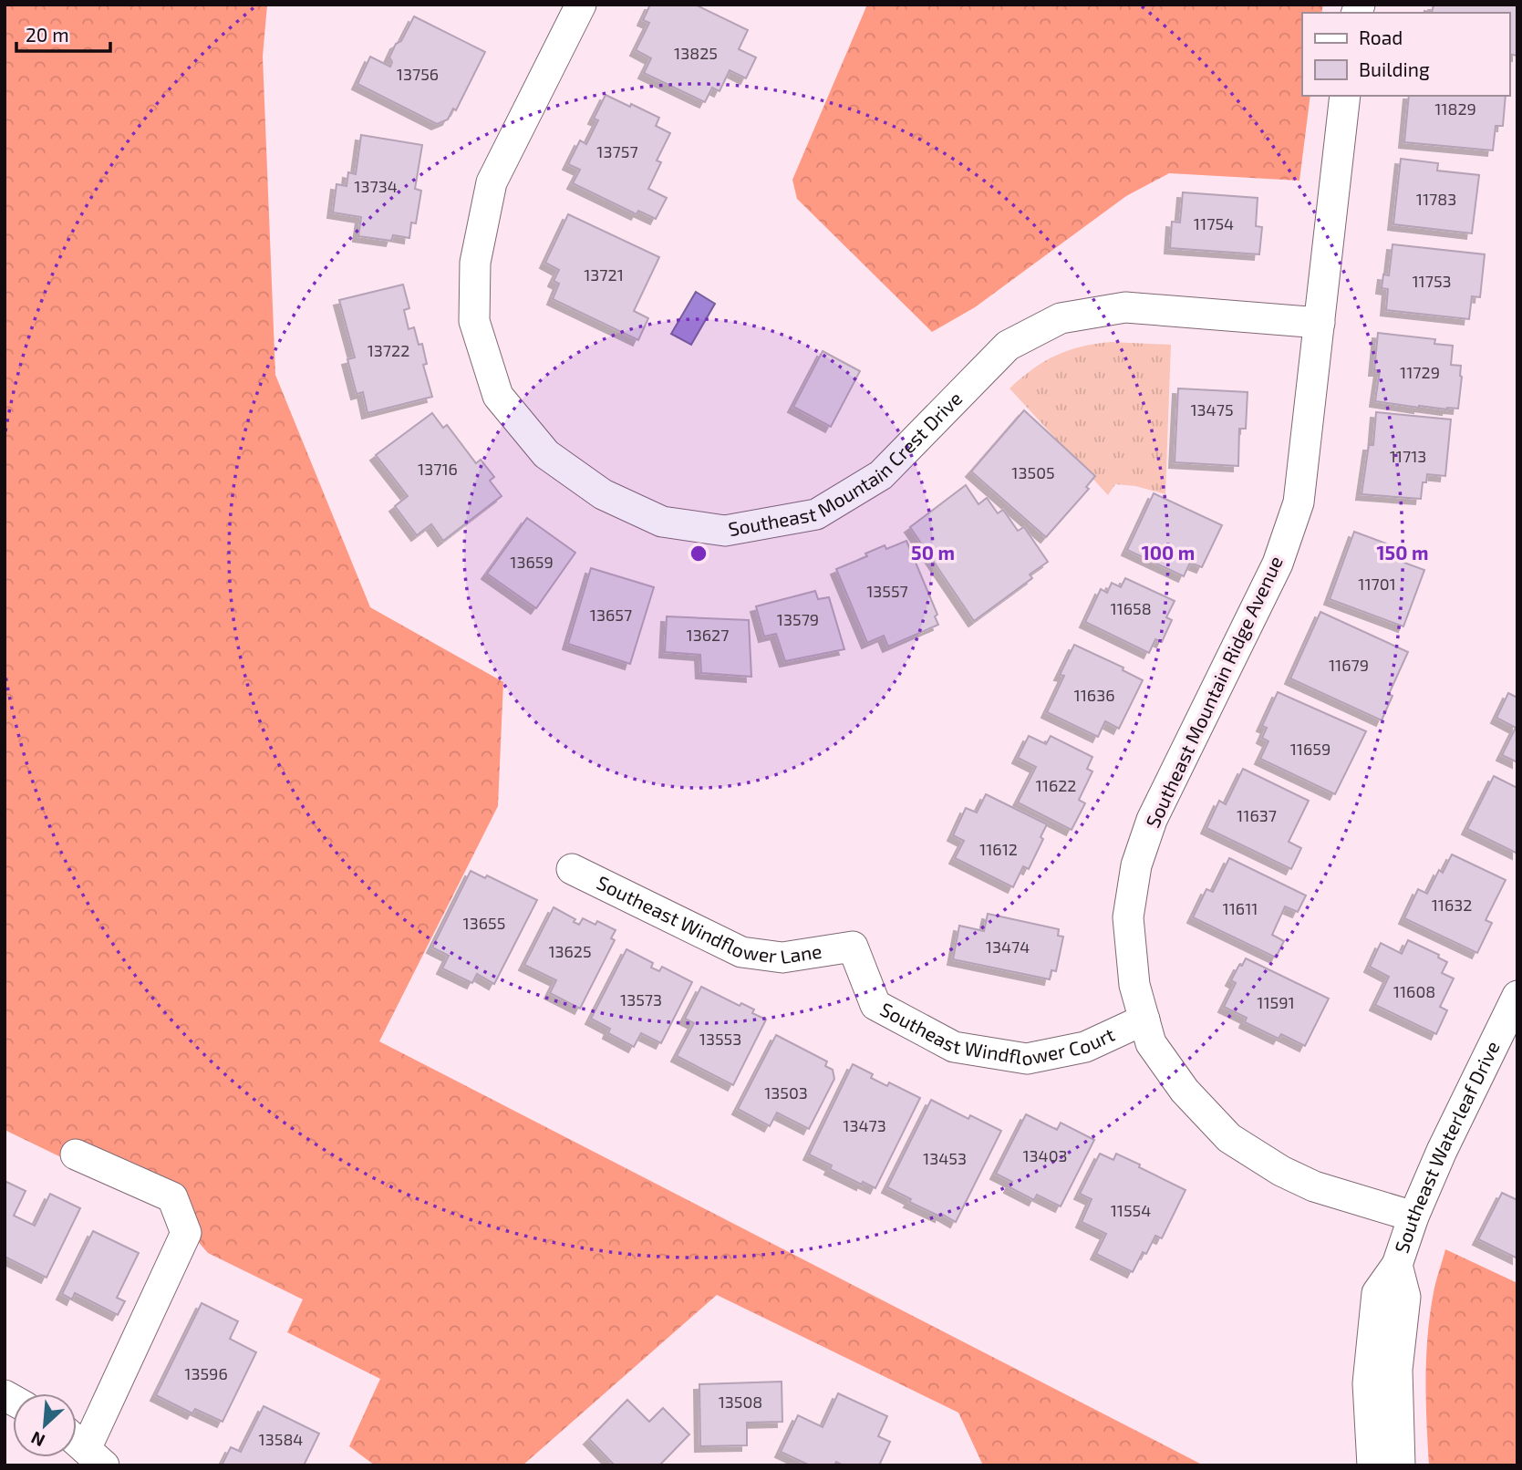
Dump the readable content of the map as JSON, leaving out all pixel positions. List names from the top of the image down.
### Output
{
  "streets": {
    "street": [
      "Southeast Mountain Crest Drive",
      "Southeast Mountain Ridge Avenue",
      "Southeast Windflower Lane",
      "Southeast Windflower Court",
      "Southeast Waterleaf Drive"
    ]
  },
  "crossings": [
    ["Southeast Mountain Crest Drive", "Southeast Mountain Ridge Avenue"],
    ["Southeast Mountain Ridge Avenue", "Southeast Windflower Court"],
    ["Southeast Mountain Ridge Avenue", "Southeast Waterleaf Drive"],
    ["Southeast Windflower Lane", "Southeast Windflower Court"]
  ],
  "house_numbers": [
    "13825",
    "13756",
    "11829",
    "13757",
    "13734",
    "11783",
    "11754",
    "13721",
    "11753",
    "13722",
    "11729",
    "13475",
    "11713",
    "13716",
    "13505",
    "13659",
    "11701",
    "13557",
    "11658",
    "13657",
    "13579",
    "13627",
    "11679",
    "11636",
    "11659",
    "11622",
    "11637",
    "11612",
    "11632",
    "11611",
    "13655",
    "13474",
    "13625",
    "11608",
    "13573",
    "11591",
    "13553",
    "13503",
    "13473",
    "13403",
    "13453",
    "11554",
    "13596",
    "13508",
    "13584"
  ],
  "legend": ["Road", "Building"],
  "scale_bar": "20 m",
  "north": "bottom left",
  "rings": ["50 m", "100 m", "150 m"]
}
